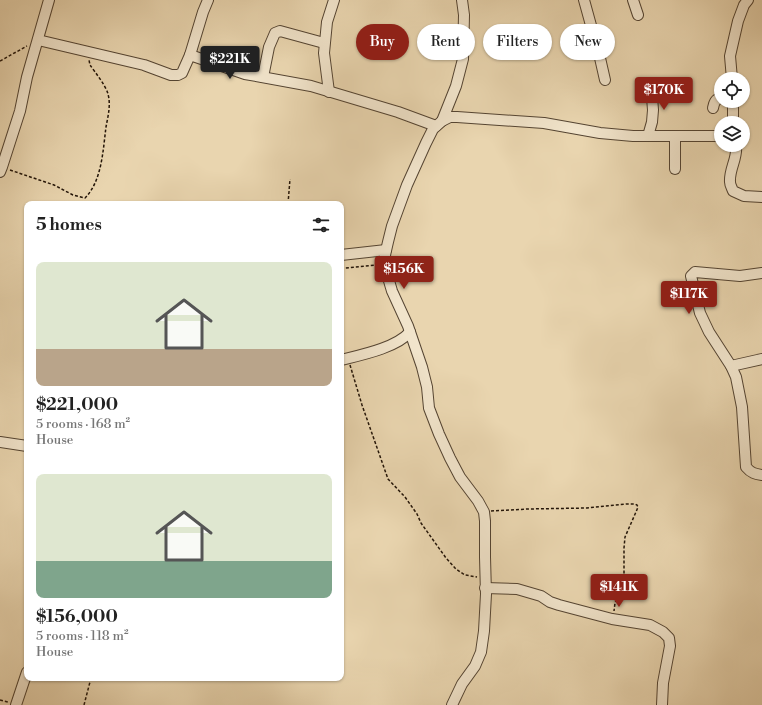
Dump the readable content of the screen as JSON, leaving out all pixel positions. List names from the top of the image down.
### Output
{
  "page": {
    "chip": [
      "Buy",
      "Rent",
      "Filters",
      "New"
    ],
    "price": [
      "$221K",
      "$170K",
      "$156K",
      "$117K",
      "$141K"
    ],
    "heading": "5 homes",
    "list": [
      {
        "name": "$221,000",
        "note": "5 rooms · 168 m² · House"
      },
      {
        "name": "$156,000",
        "note": "5 rooms · 118 m² · House"
      }
    ]
  }
}
